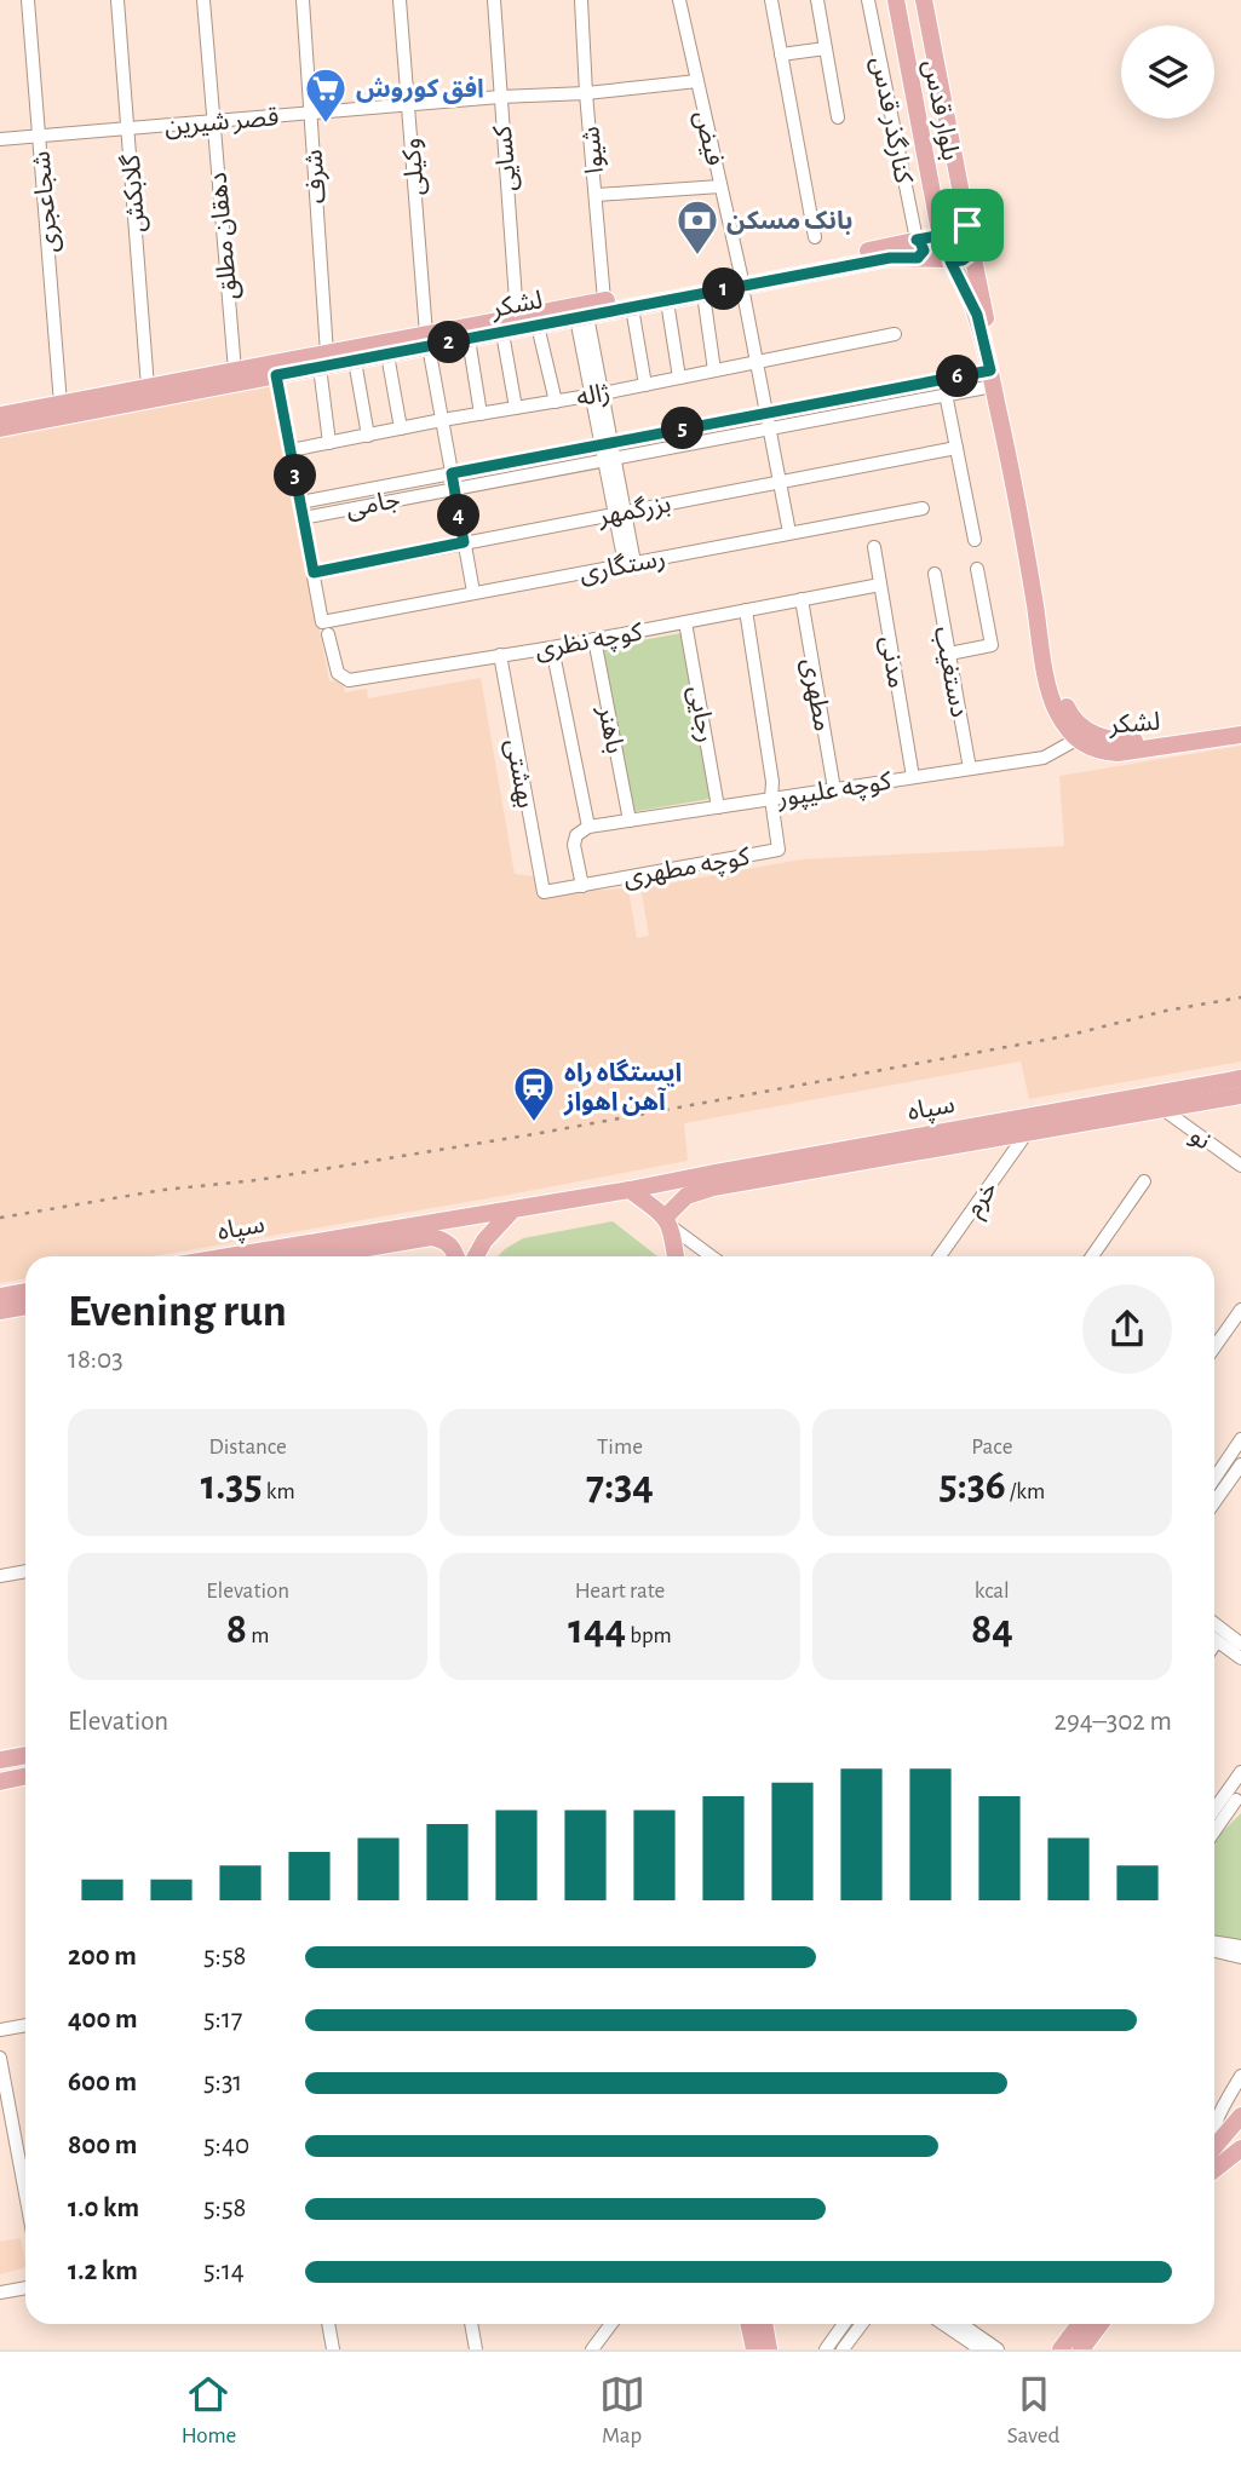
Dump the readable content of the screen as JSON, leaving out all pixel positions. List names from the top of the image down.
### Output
{
  "streets": {
    "main road": ["بلوار قدس", "لشکر", "سپاه"],
    "street": [
      "کنارگذر قدس",
      "قصر شیرین",
      "فیض",
      "شیوا",
      "کسایی",
      "وکیلی",
      "شرف",
      "گلابکش",
      "شجاعجری",
      "دهقان مطلق",
      "ژاله",
      "جامی",
      "بزرگمهر",
      "رستگاری",
      "کوچه نظری",
      "مدنی",
      "دستغیب",
      "مطهری",
      "رجایی",
      "باهنر",
      "بهشتی",
      "کوچه علیپور",
      "کوچه مطهری",
      "نو",
      "خرم"
    ]
  },
  "crossings": [
    ["بلوار قدس", "لشکر"],
    ["کنارگذر قدس", "لشکر"],
    ["قصر شیرین", "فیض"],
    ["قصر شیرین", "شیوا"],
    ["قصر شیرین", "کسایی"],
    ["قصر شیرین", "وکیلی"],
    ["قصر شیرین", "شرف"],
    ["قصر شیرین", "گلابکش"],
    ["قصر شیرین", "شجاعجری"],
    ["قصر شیرین", "دهقان مطلق"],
    ["فیض", "لشکر"],
    ["فیض", "ژاله"],
    ["فیض", "جامی"],
    ["فیض", "بزرگمهر"],
    ["فیض", "رستگاری"],
    ["شیوا", "لشکر"],
    ["کسایی", "لشکر"],
    ["وکیلی", "لشکر"],
    ["وکیلی", "ژاله"],
    ["وکیلی", "جامی"],
    ["وکیلی", "بزرگمهر"],
    ["وکیلی", "رستگاری"],
    ["شرف", "لشکر"],
    ["شرف", "ژاله"],
    ["گلابکش", "لشکر"],
    ["شجاعجری", "لشکر"],
    ["دهقان مطلق", "لشکر"],
    ["لشکر", "جامی"],
    ["لشکر", "کوچه نظری"],
    ["لشکر", "کوچه علیپور"],
    ["ژاله", "کوچه نظری"],
    ["جامی", "کوچه نظری"],
    ["بزرگمهر", "کوچه نظری"],
    ["رستگاری", "کوچه نظری"],
    ["کوچه نظری", "مدنی"],
    ["کوچه نظری", "مطهری"],
    ["کوچه نظری", "رجایی"],
    ["کوچه نظری", "باهنر"],
    ["کوچه نظری", "بهشتی"],
    ["مدنی", "کوچه علیپور"],
    ["دستغیب", "کوچه علیپور"],
    ["مطهری", "کوچه علیپور"],
    ["رجایی", "کوچه علیپور"],
    ["باهنر", "کوچه علیپور"],
    ["بهشتی", "کوچه مطهری"],
    ["کوچه علیپور", "کوچه مطهری"],
    ["سپاه", "نو"],
    ["سپاه", "خرم"]
  ],
  "places": {
    "supermarket": ["افق کوروش"],
    "bank": ["بانک مسکن"],
    "station": ["ایستگاه راه آهن اهواز"]
  },
  "page": {
    "pins": [
      "1",
      "2",
      "6",
      "5",
      "3",
      "4"
    ],
    "heading": ["Evening run", "18:03"],
    "stats": [
      ["Distance", "1.35 km"],
      ["Time", "7:34"],
      ["Pace", "5:36 /km"],
      ["Elevation", "8 m"],
      ["Heart rate", "144 bpm"],
      ["kcal", "84"]
    ],
    "chart": ["Elevation", "294–302 m"],
    "list": [
      {
        "name": "200 m",
        "note": "5:58"
      },
      {
        "name": "400 m",
        "note": "5:17"
      },
      {
        "name": "600 m",
        "note": "5:31"
      },
      {
        "name": "800 m",
        "note": "5:40"
      },
      {
        "name": "1.0 km",
        "note": "5:58"
      },
      {
        "name": "1.2 km",
        "note": "5:14"
      }
    ],
    "tabs": ["Home", "Map", "Saved"]
  }
}
